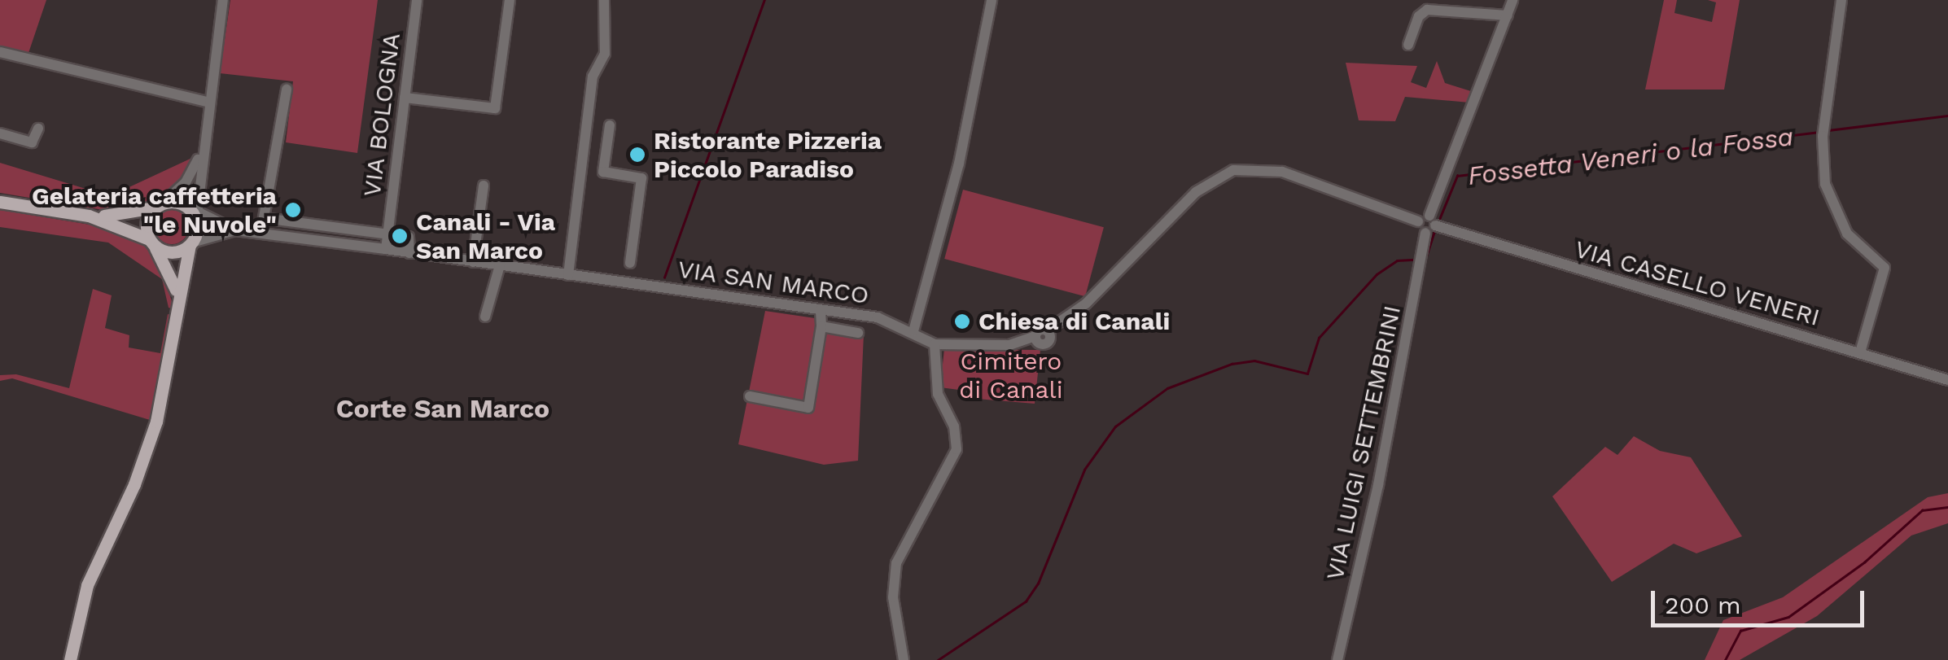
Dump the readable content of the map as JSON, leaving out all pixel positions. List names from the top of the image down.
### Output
{
  "streets": {
    "street": [
      "VIA BOLOGNA",
      "VIA SAN MARCO",
      "VIA CASELLO VENERI",
      "VIA LUIGI SETTEMBRINI"
    ]
  },
  "crossings": [
    ["VIA BOLOGNA", "VIA SAN MARCO"]
  ],
  "districts": ["Corte San Marco"],
  "water": ["Fossetta Veneri o la Fossa"],
  "parks": ["Cimitero di Canali"],
  "places": [
    "Ristorante Pizzeria Piccolo Paradiso",
    "Gelateria caffetteria \"le Nuvole\"",
    "Canali - Via San Marco",
    "Chiesa di Canali"
  ],
  "scale_bar": "200 m"
}
